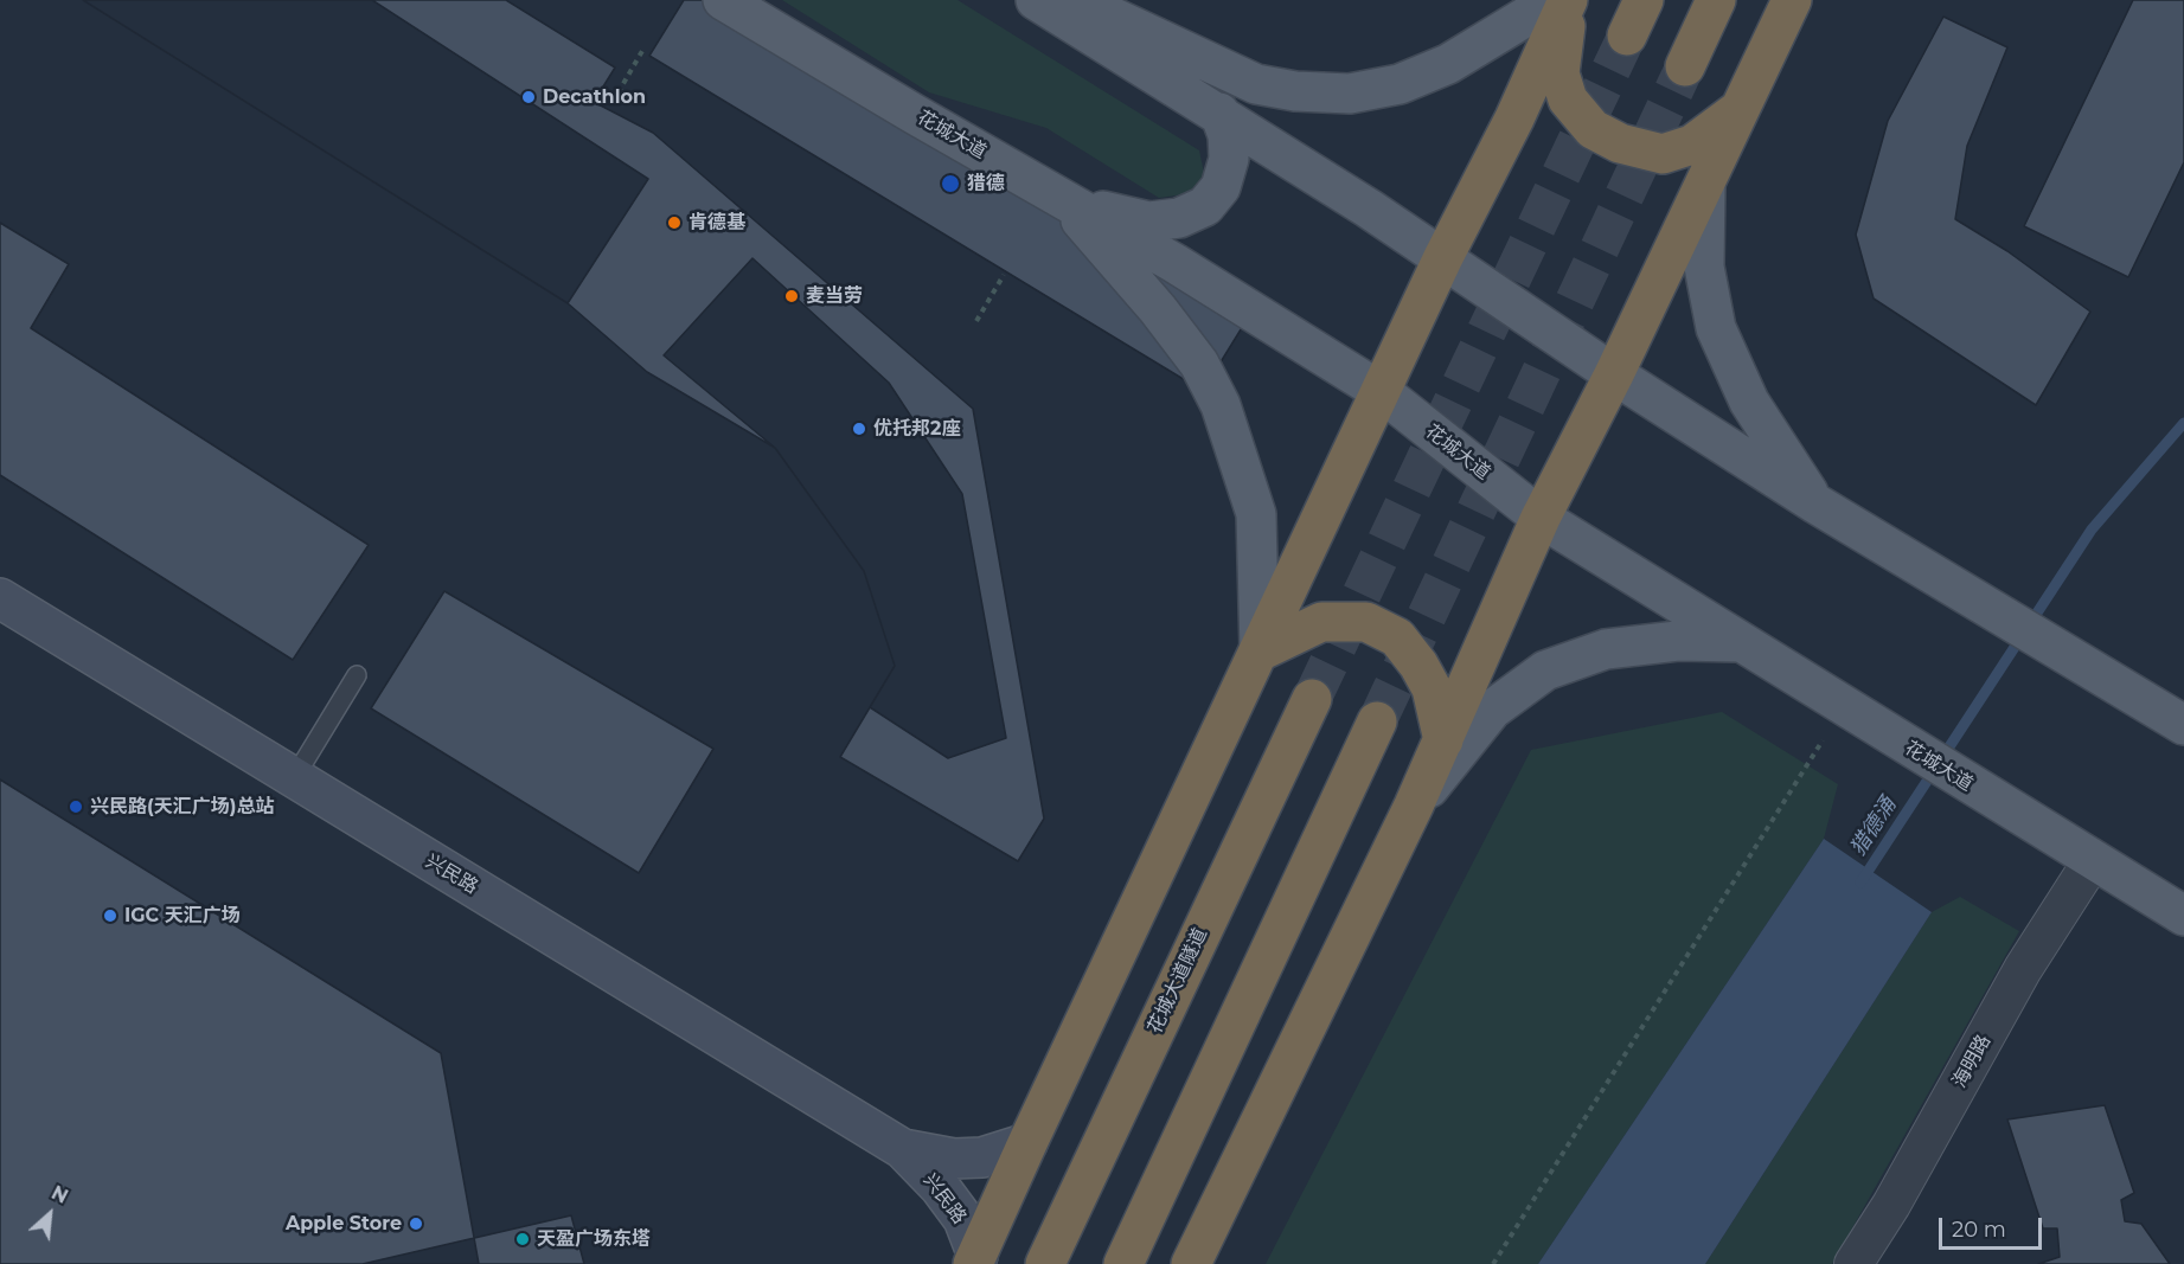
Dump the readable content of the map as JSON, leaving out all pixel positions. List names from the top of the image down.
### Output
{
  "streets": {
    "highway": ["花城大道隧道"],
    "main road": ["花城大道"],
    "street": ["兴民路", "海明路"]
  },
  "crossings": [
    ["花城大道", "海明路"]
  ],
  "water": ["猎德涌"],
  "places": [
    "Decathlon",
    "猎德",
    "肯德基",
    "麦当劳",
    "优托邦2座",
    "兴民路(天汇广场)总站",
    "IGC 天汇广场",
    "Apple Store",
    "天盈广场东塔"
  ],
  "scale_bar": "20 m",
  "north": "top right"
}
